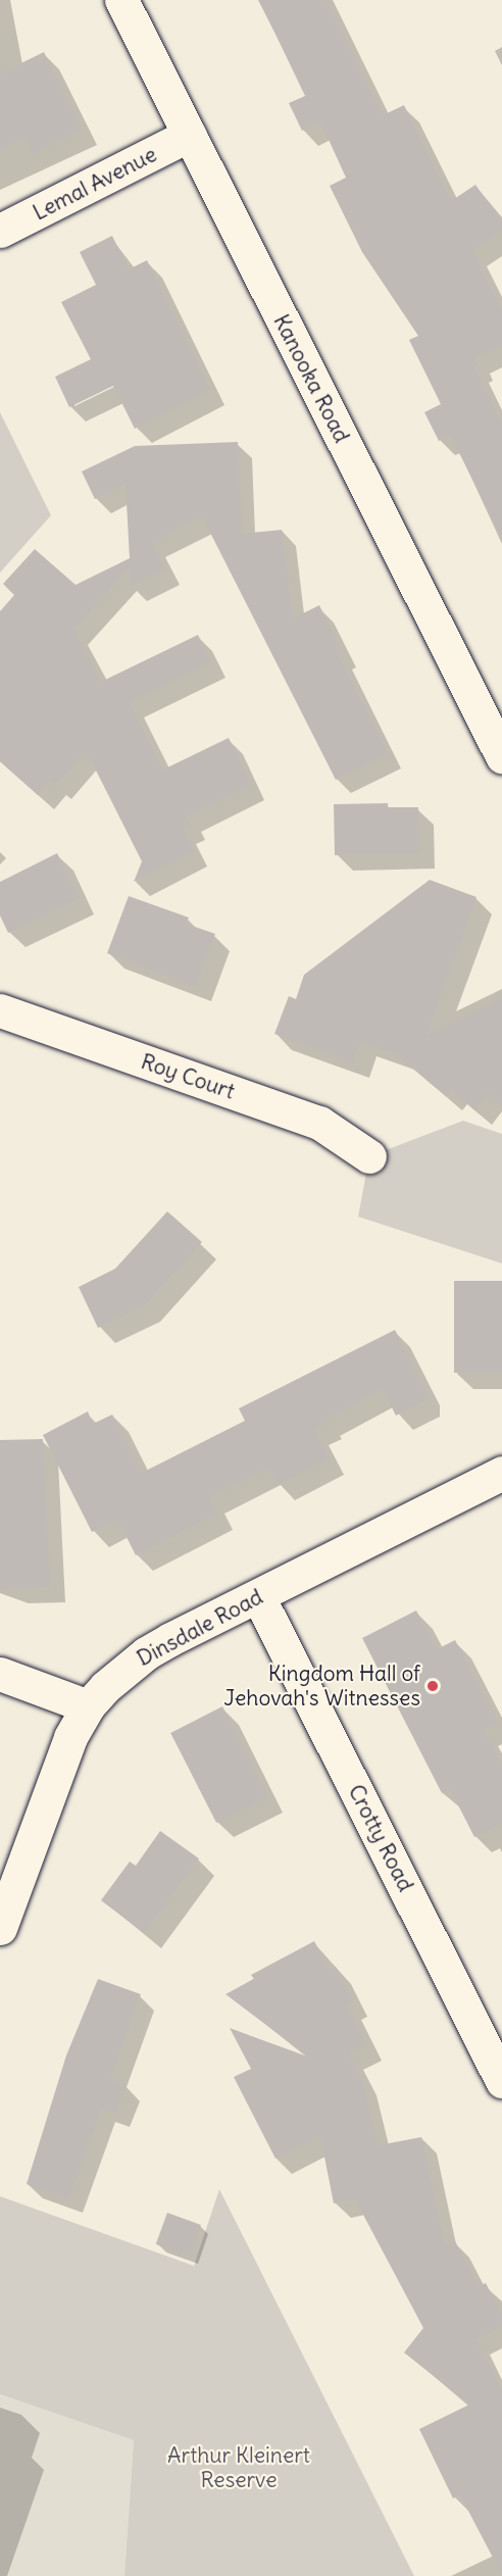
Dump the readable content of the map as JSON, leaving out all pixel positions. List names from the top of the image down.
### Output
{
  "streets": {
    "street": [
      "Lemal Avenue",
      "Kanooka Road",
      "Roy Court",
      "Dinsdale Road",
      "Crotty Road"
    ]
  },
  "crossings": [
    ["Lemal Avenue", "Kanooka Road"],
    ["Dinsdale Road", "Crotty Road"]
  ],
  "parks": ["Arthur Kleinert Reserve"],
  "places": ["Kingdom Hall of Jehovah's Witnesses"]
}
